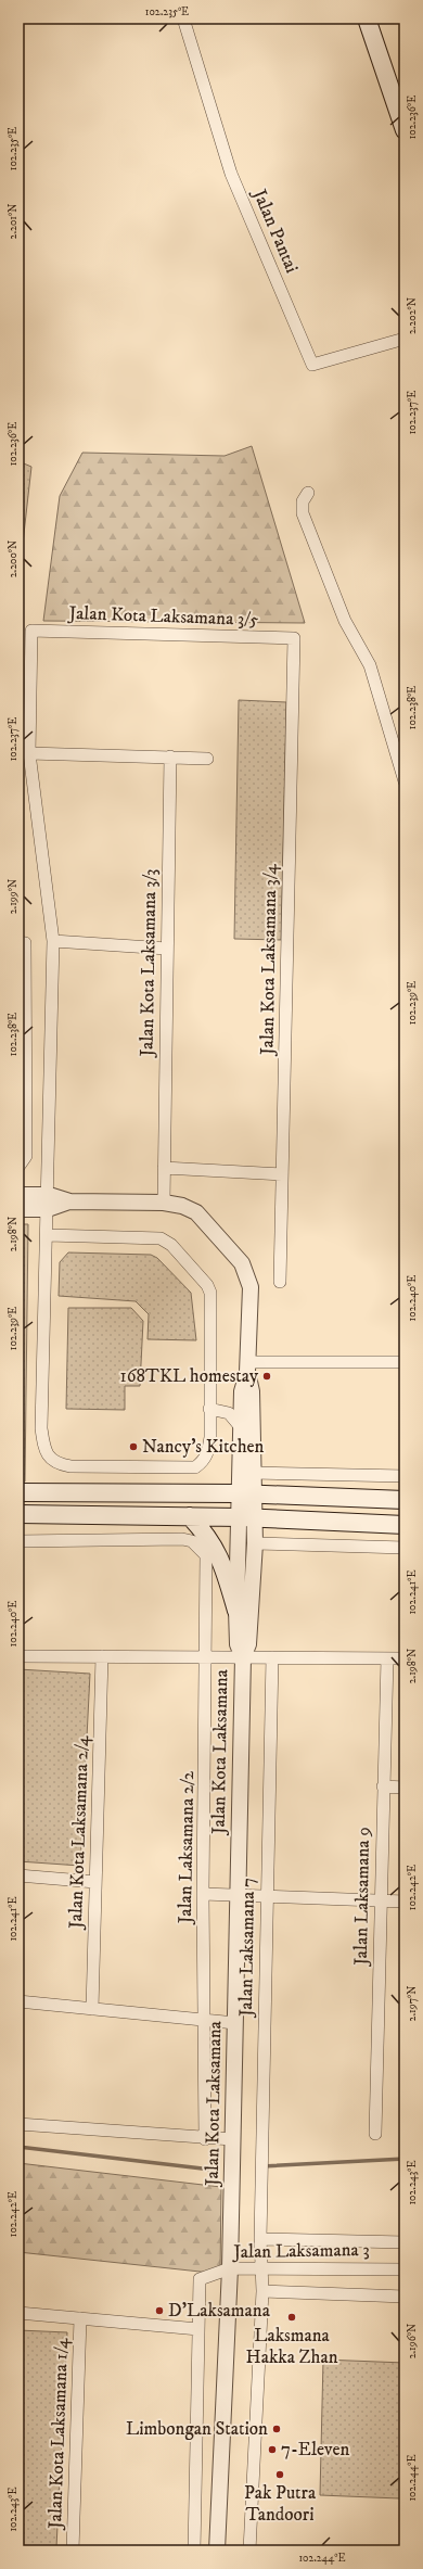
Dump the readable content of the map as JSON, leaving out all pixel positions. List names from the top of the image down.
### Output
{
  "streets": {
    "street": [
      "Jalan Pantai",
      "Jalan Kota Laksamana 3/5",
      "Jalan Kota Laksamana 3/4",
      "Jalan Kota Laksamana 3/3",
      "Jalan Kota Laksamana",
      "Jalan Kota Laksamana 2/4",
      "Jalan Laksamana 2/2",
      "Jalan Laksamana 9",
      "Jalan Laksamana 7",
      "Jalan Laksamana 3",
      "Jalan Kota Laksamana 1/4"
    ]
  },
  "crossings": [
    ["Jalan Kota Laksamana 3/5", "Jalan Kota Laksamana 3/4"],
    ["Jalan Kota Laksamana", "Jalan Laksamana 3"],
    ["Jalan Laksamana 7", "Jalan Laksamana 3"]
  ],
  "places": [
    "168TKL homestay",
    "Nancy's Kitchen",
    "D’Laksamana",
    "Laksmana Hakka Zhan",
    "Limbongan Station",
    "7-Eleven",
    "Pak Putra Tandoori"
  ],
  "coordinates": [
    "102.235°E",
    "102.236°E",
    "2.201°N",
    "2.202°N",
    "102.237°E",
    "2.200°N",
    "102.238°E",
    "2.199°N",
    "102.239°E",
    "2.198°N",
    "102.240°E",
    "102.241°E",
    "102.242°E",
    "2.197°N",
    "102.243°E",
    "2.196°N",
    "102.244°E"
  ]
}
